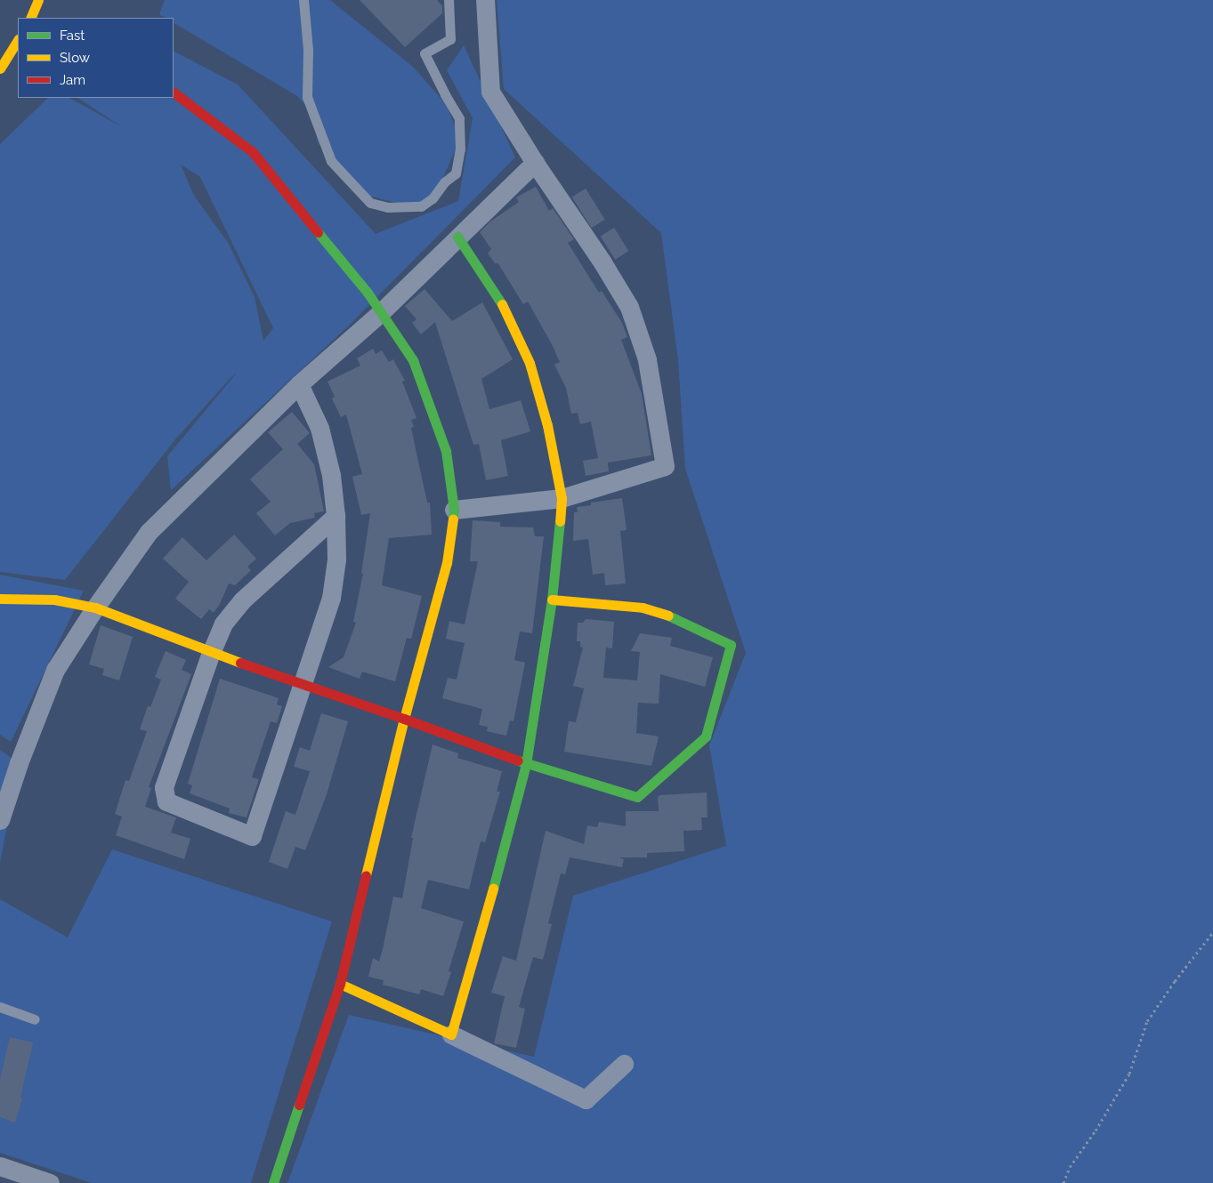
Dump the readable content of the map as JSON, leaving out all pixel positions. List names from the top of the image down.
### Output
{
  "legend": ["Fast", "Slow", "Jam"]
}
